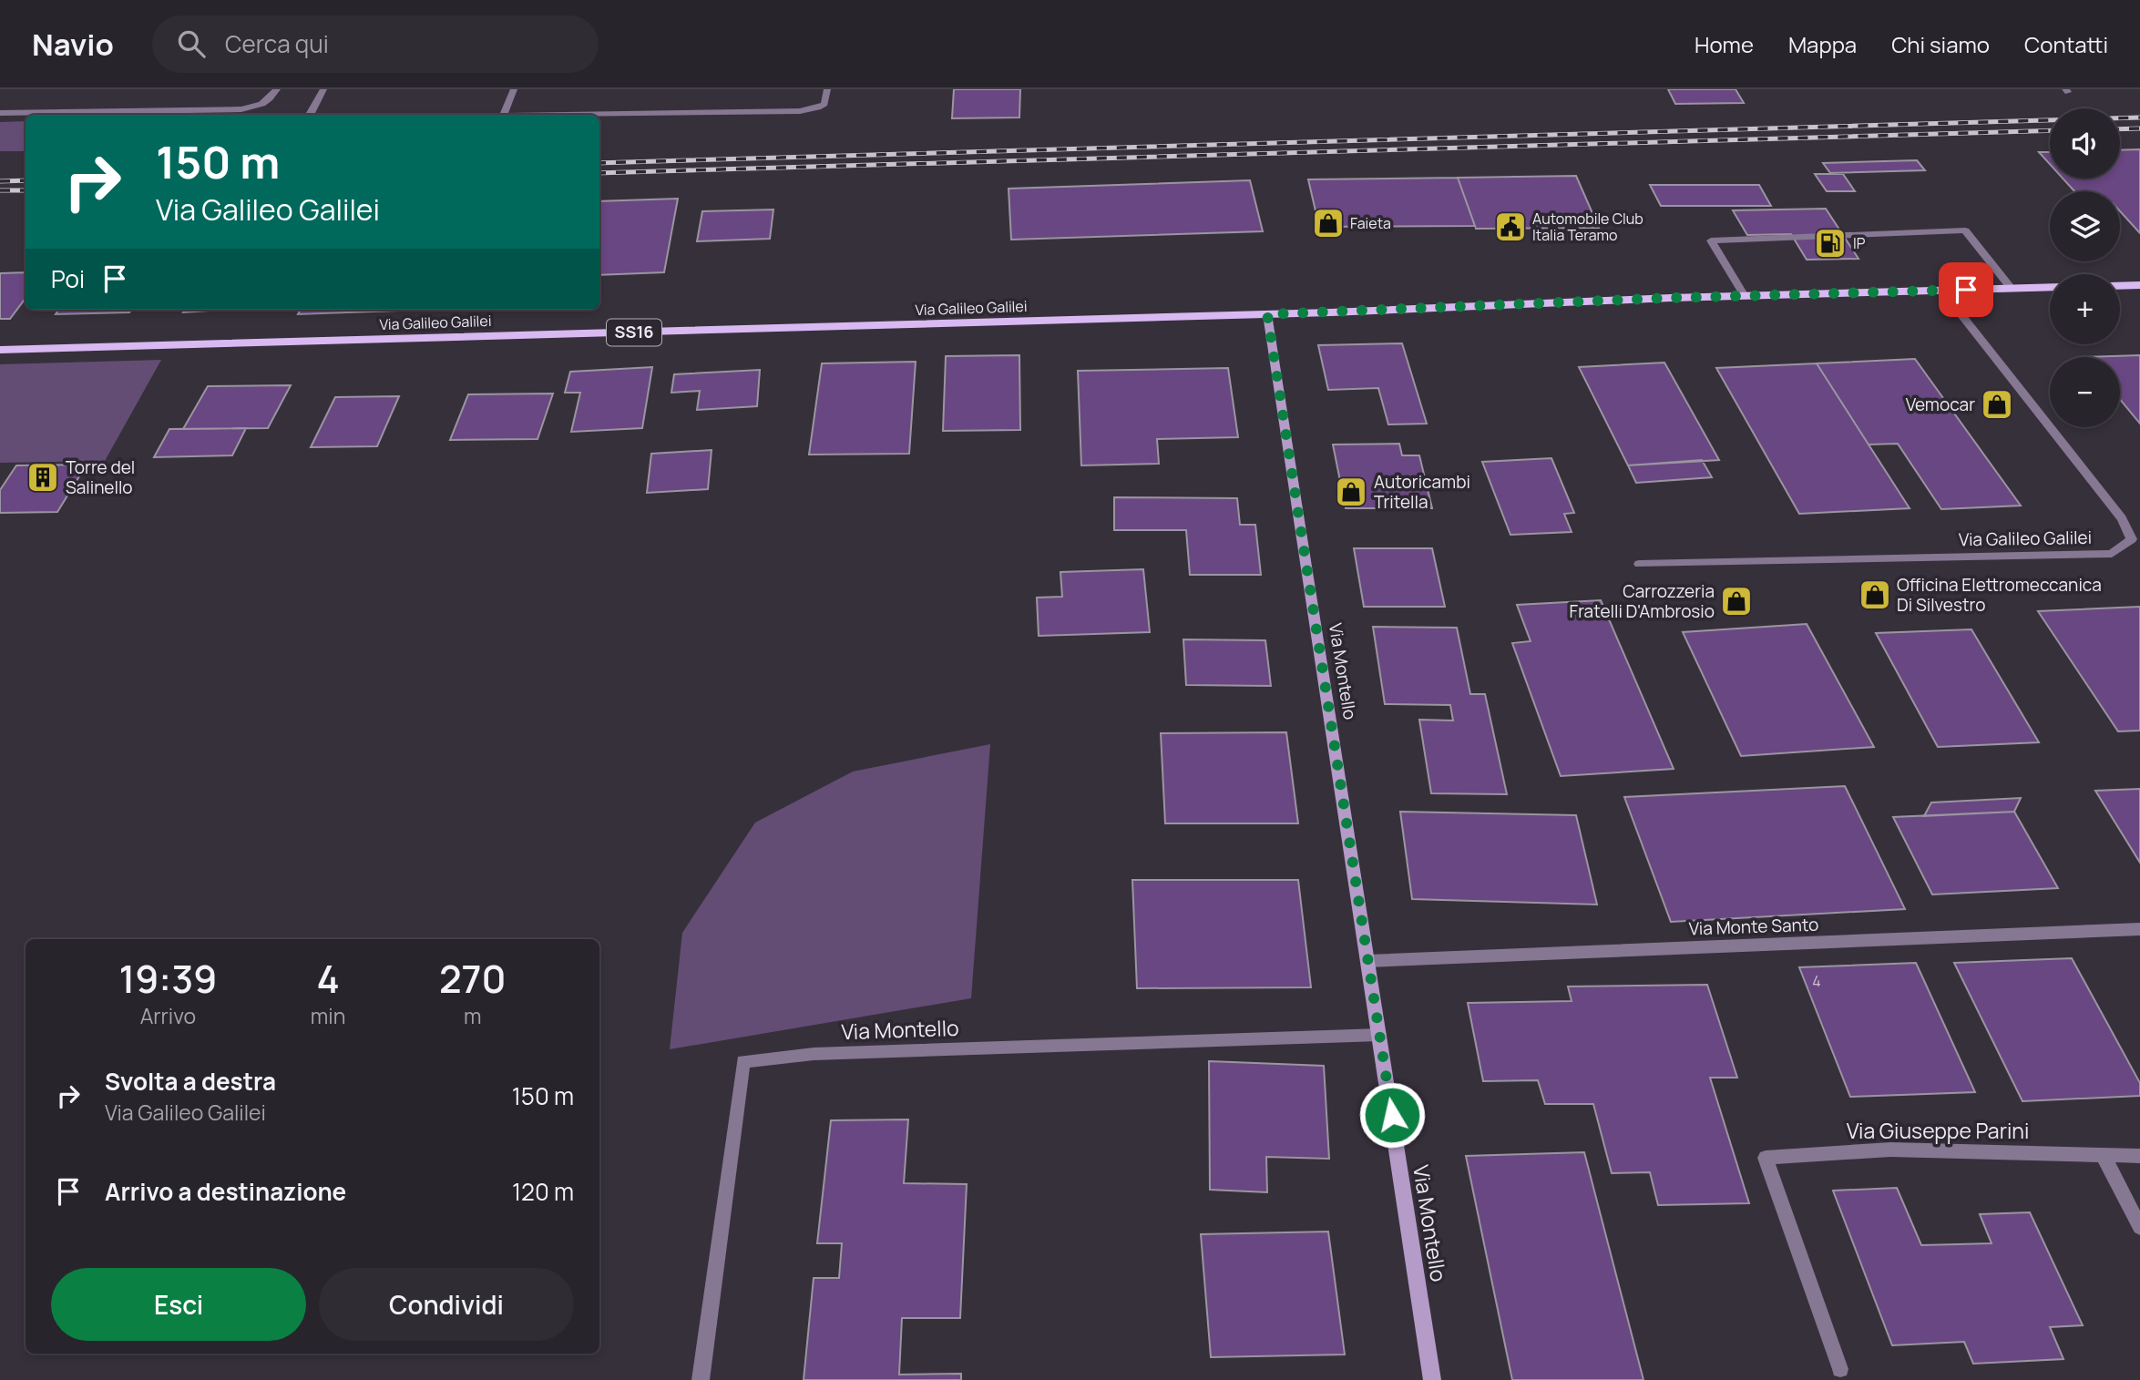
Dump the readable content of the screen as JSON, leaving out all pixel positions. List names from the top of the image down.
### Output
{
  "streets": {
    "main road": ["Via Galileo Galilei", "SS16", "Via Montello"],
    "street": ["Via Monte Santo", "Via Giuseppe Parini"]
  },
  "crossings": [
    ["Via Galileo Galilei", "Via Montello"],
    ["Via Montello", "Via Monte Santo"]
  ],
  "places": {
    "shop": [
      "Faieta",
      "Vemocar",
      "Autoricambi Tritella",
      "Officina Elettromeccanica Di Silvestro",
      "Carrozzeria Fratelli D'Ambrosio"
    ],
    "public building": ["Automobile Club Italia Teramo"],
    "fuel station": ["IP"],
    "building": ["Torre del Salinello"]
  },
  "house_numbers": ["4"],
  "page": {
    "header": "Navio",
    "search": "Cerca qui",
    "nav": [
      "Home",
      "Mappa",
      "Chi siamo",
      "Contatti"
    ],
    "map_buttons": ["+", "−"],
    "turn": ["150 m", "Via Galileo Galilei"],
    "then": "Poi",
    "eta": [
      "19:39",
      "Arrivo",
      "4",
      "min",
      "270",
      "m"
    ],
    "list": [
      {
        "name": "Svolta a destra",
        "note": "Via Galileo Galilei",
        "value": "150 m"
      },
      {
        "name": "Arrivo a destinazione",
        "value": "120 m"
      }
    ],
    "buttons": ["Esci", "Condividi"]
  }
}
